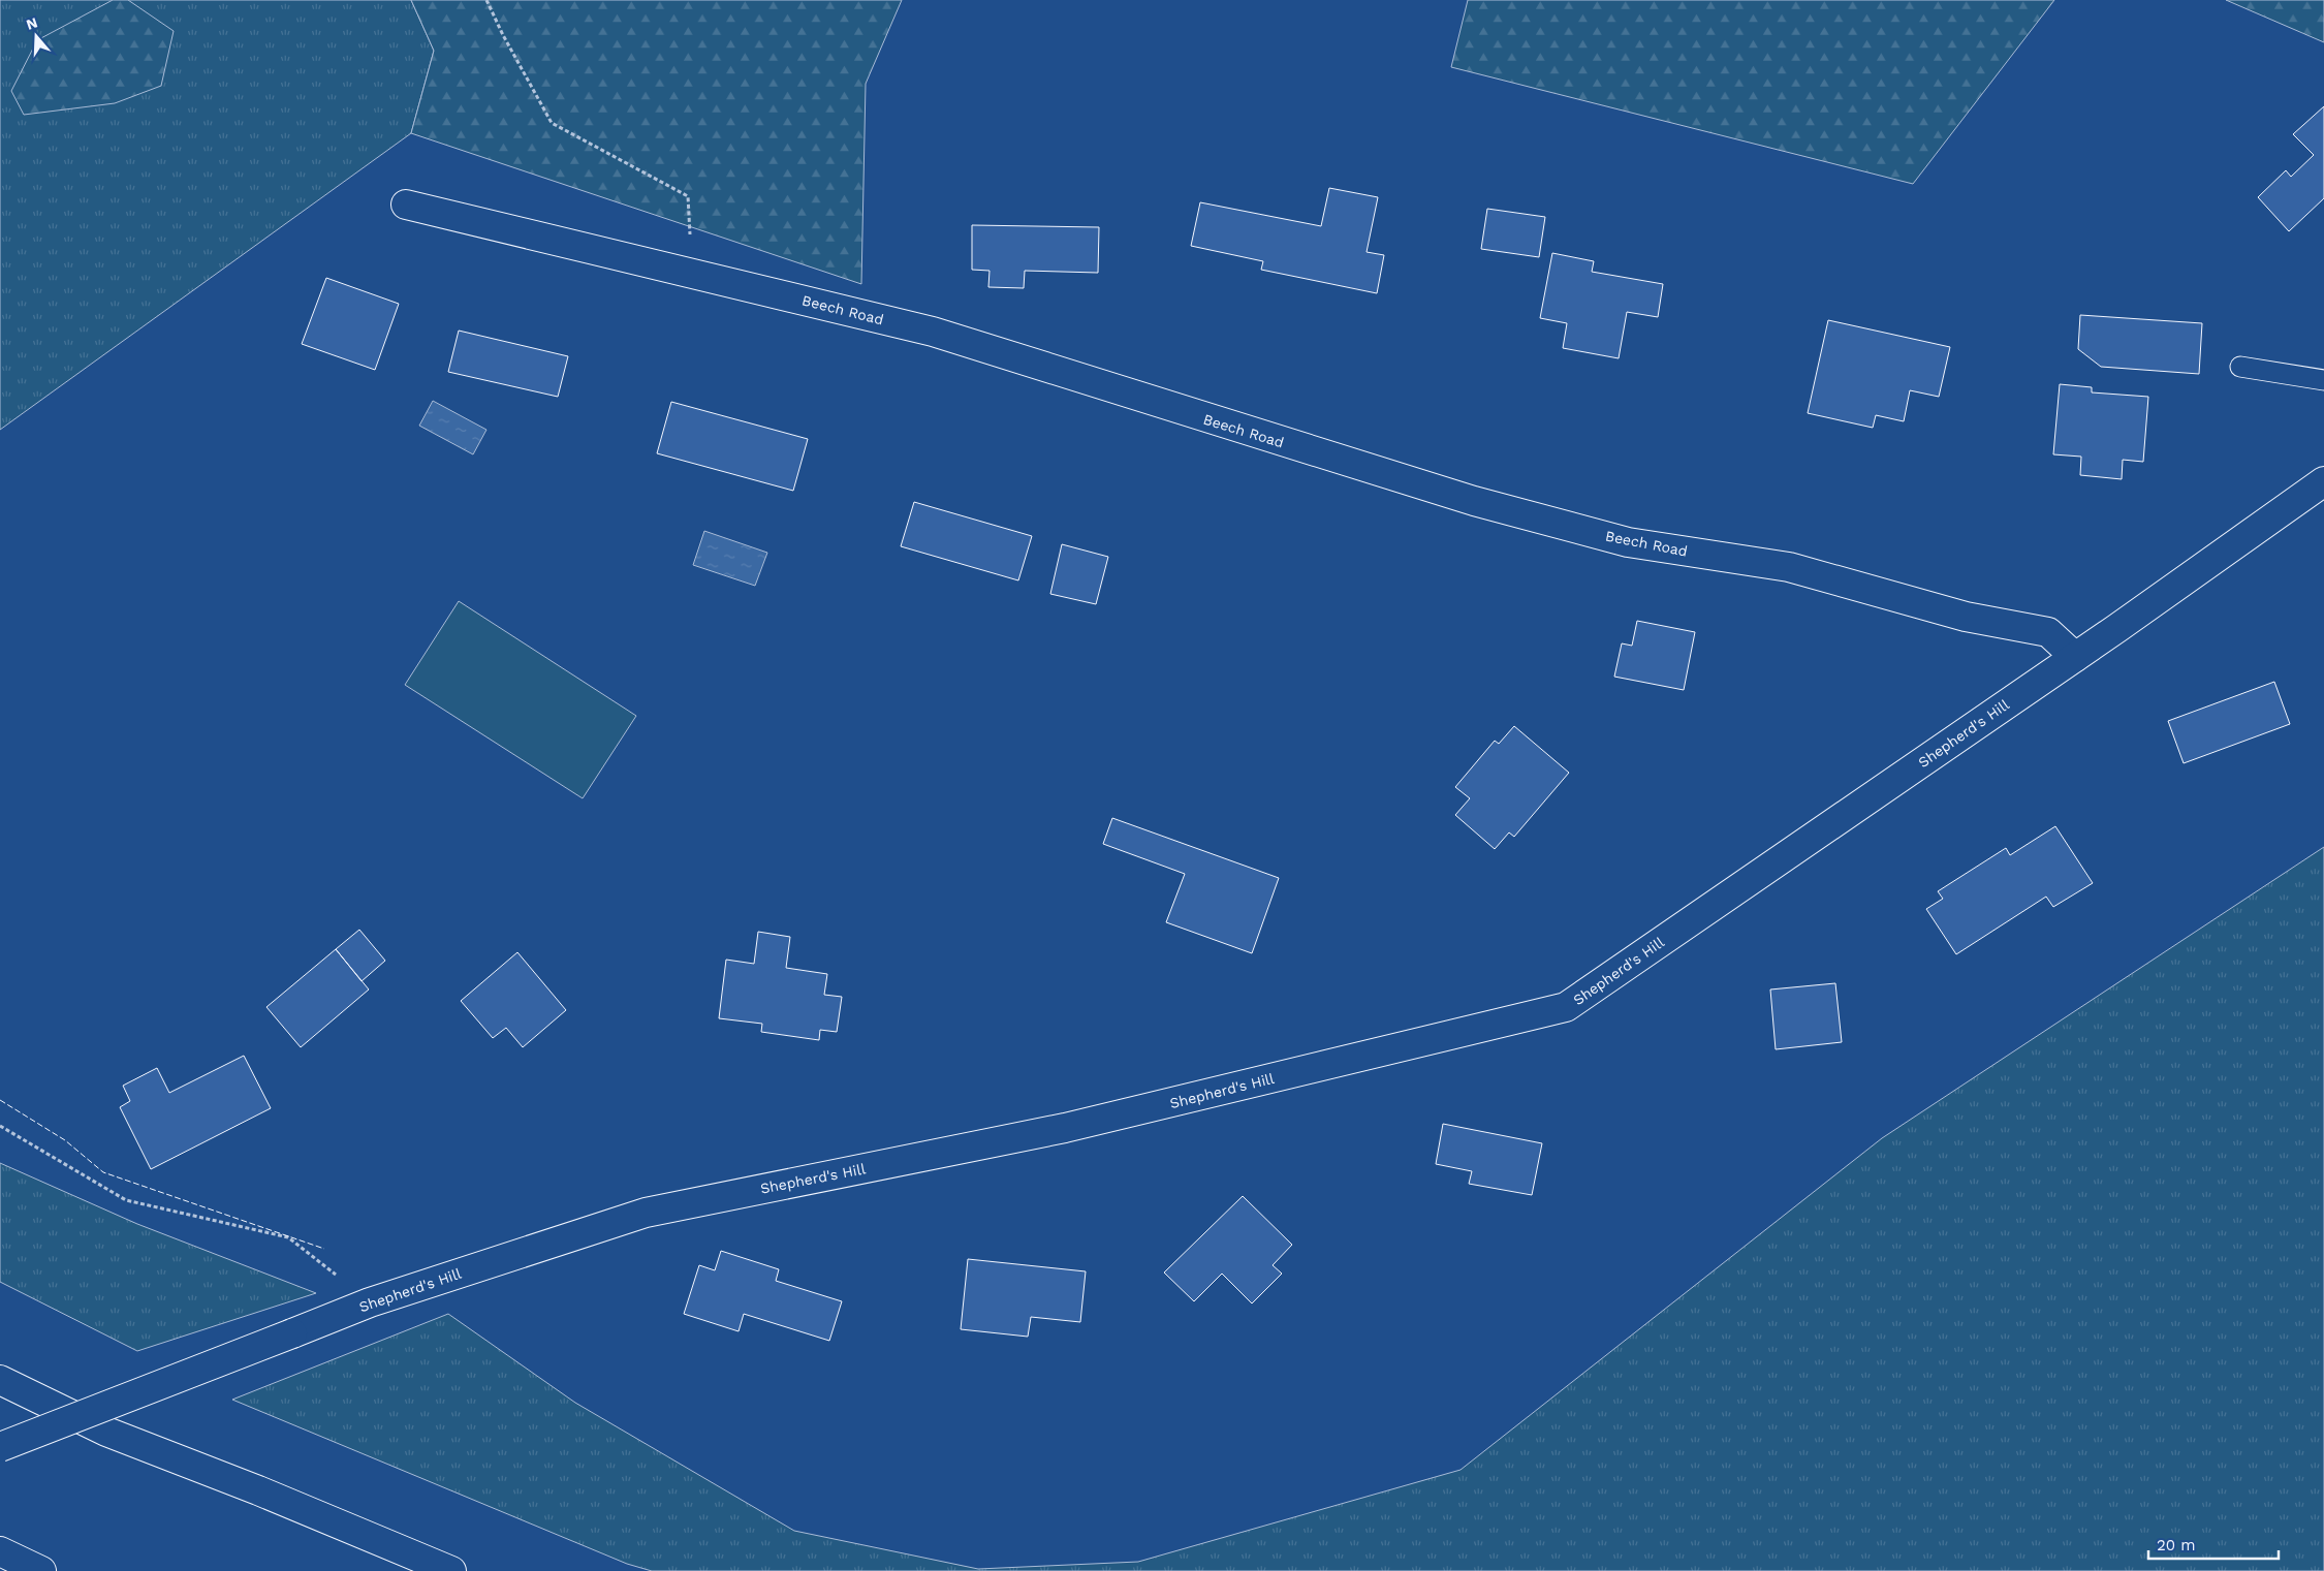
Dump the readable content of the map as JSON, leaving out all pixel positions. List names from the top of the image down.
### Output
{
  "streets": {
    "main road": ["Beech Road", "Shepherd's Hill"]
  },
  "crossings": [
    ["Beech Road", "Shepherd's Hill"]
  ],
  "scale_bar": "20 m",
  "north": "top"
}
